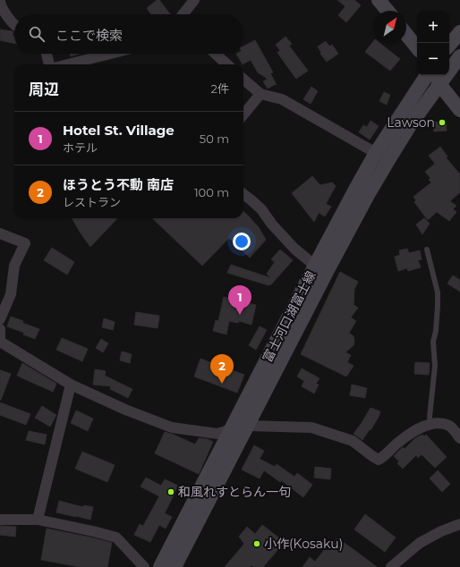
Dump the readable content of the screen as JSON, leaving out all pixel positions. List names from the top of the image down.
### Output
{
  "streets": {
    "main road": ["富士河口湖富士線"]
  },
  "places": ["Lawson", "和風れすとらん一句", "小作(Kosaku)"],
  "north": "top right",
  "page": {
    "map_buttons": ["+", "−"],
    "search": "ここで検索",
    "heading": ["周辺", "2件"],
    "list": [
      {
        "mark": "1",
        "name": "Hotel St. Village",
        "note": "ホテル",
        "value": "50 m"
      },
      {
        "mark": "2",
        "name": "ほうとう不動 南店",
        "note": "レストラン",
        "value": "100 m"
      }
    ],
    "pins": ["1", "2"]
  }
}
